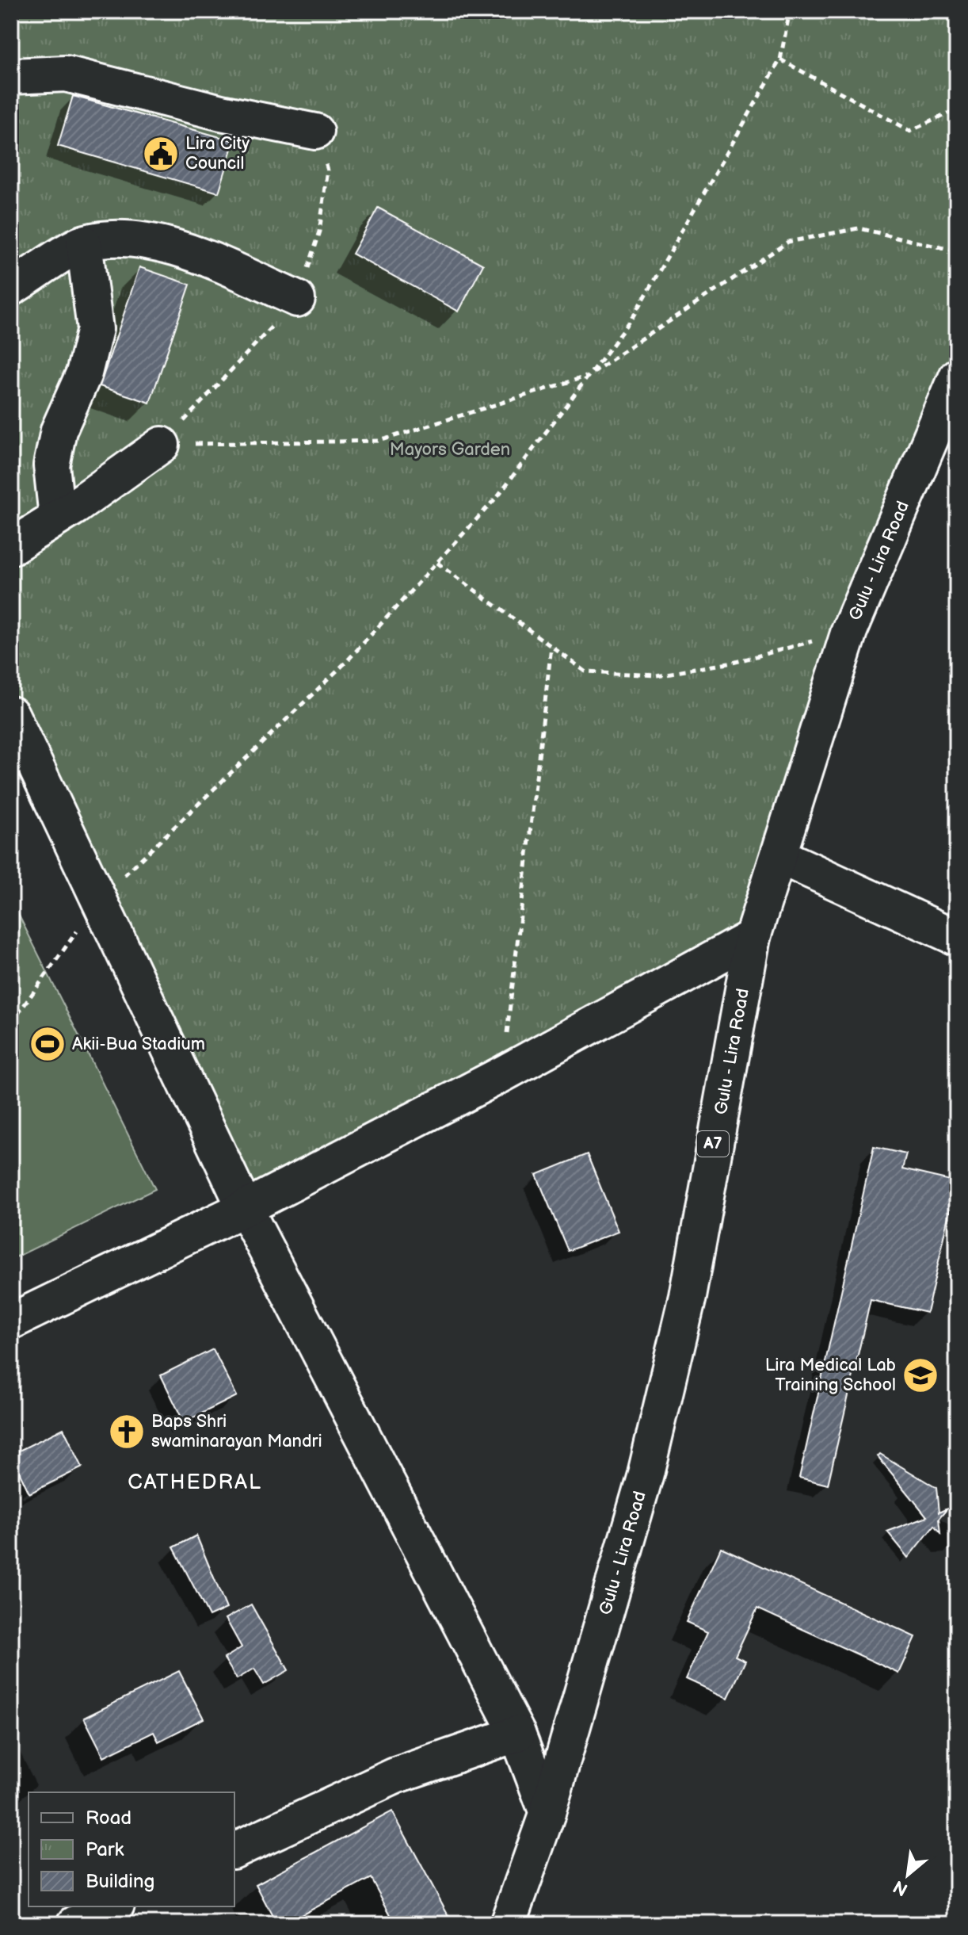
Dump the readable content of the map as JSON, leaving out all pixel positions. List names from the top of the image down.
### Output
{
  "streets": {
    "street": ["Gulu - Lira Road", "A7"]
  },
  "districts": ["CATHEDRAL"],
  "parks": ["Mayors Garden"],
  "places": {
    "public building": ["Lira City Council"],
    "sports": ["Akii-Bua Stadium"],
    "school or university": ["Lira Medical Lab Training School"],
    "church": ["Baps Shri swaminarayan Mandri"]
  },
  "legend": ["Road", "Park", "Building"],
  "north": "bottom left"
}
